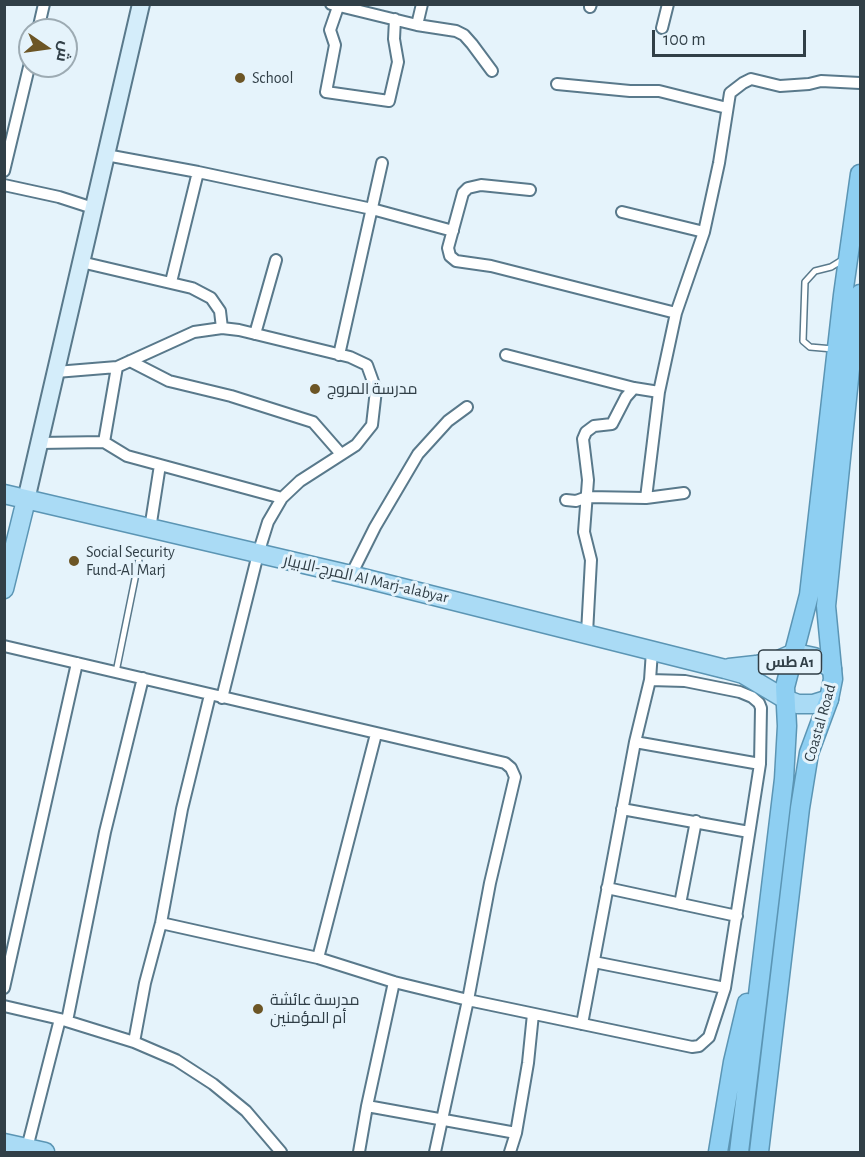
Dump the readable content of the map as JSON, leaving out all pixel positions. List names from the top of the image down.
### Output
{
  "streets": {
    "highway": ["طس A1", "Coastal Road"],
    "main road": ["المرج-الابيار Al Marj-alabyar"]
  },
  "crossings": [
    ["المرج-الابيار Al Marj-alabyar", "طس A1"],
    ["المرج-الابيار Al Marj-alabyar", "Coastal Road"],
    ["طس A1", "Coastal Road"]
  ],
  "places": [
    "School",
    "مدرسة المروج",
    "Social Security Fund-Al Marj",
    "مدرسة عائشة أم المؤمنين"
  ],
  "scale_bar": "100 m",
  "north": "right"
}
